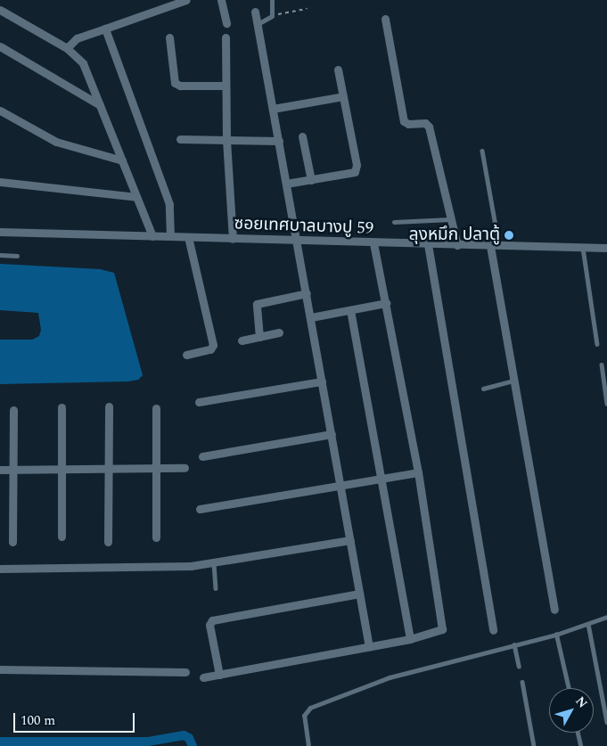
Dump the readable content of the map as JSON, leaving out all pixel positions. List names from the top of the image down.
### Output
{
  "streets": {
    "street": ["ซอยเทศบาลบางปู 59"]
  },
  "places": ["ลุงหมึก ปลาตู้"],
  "scale_bar": "100 m",
  "north": "top right"
}
